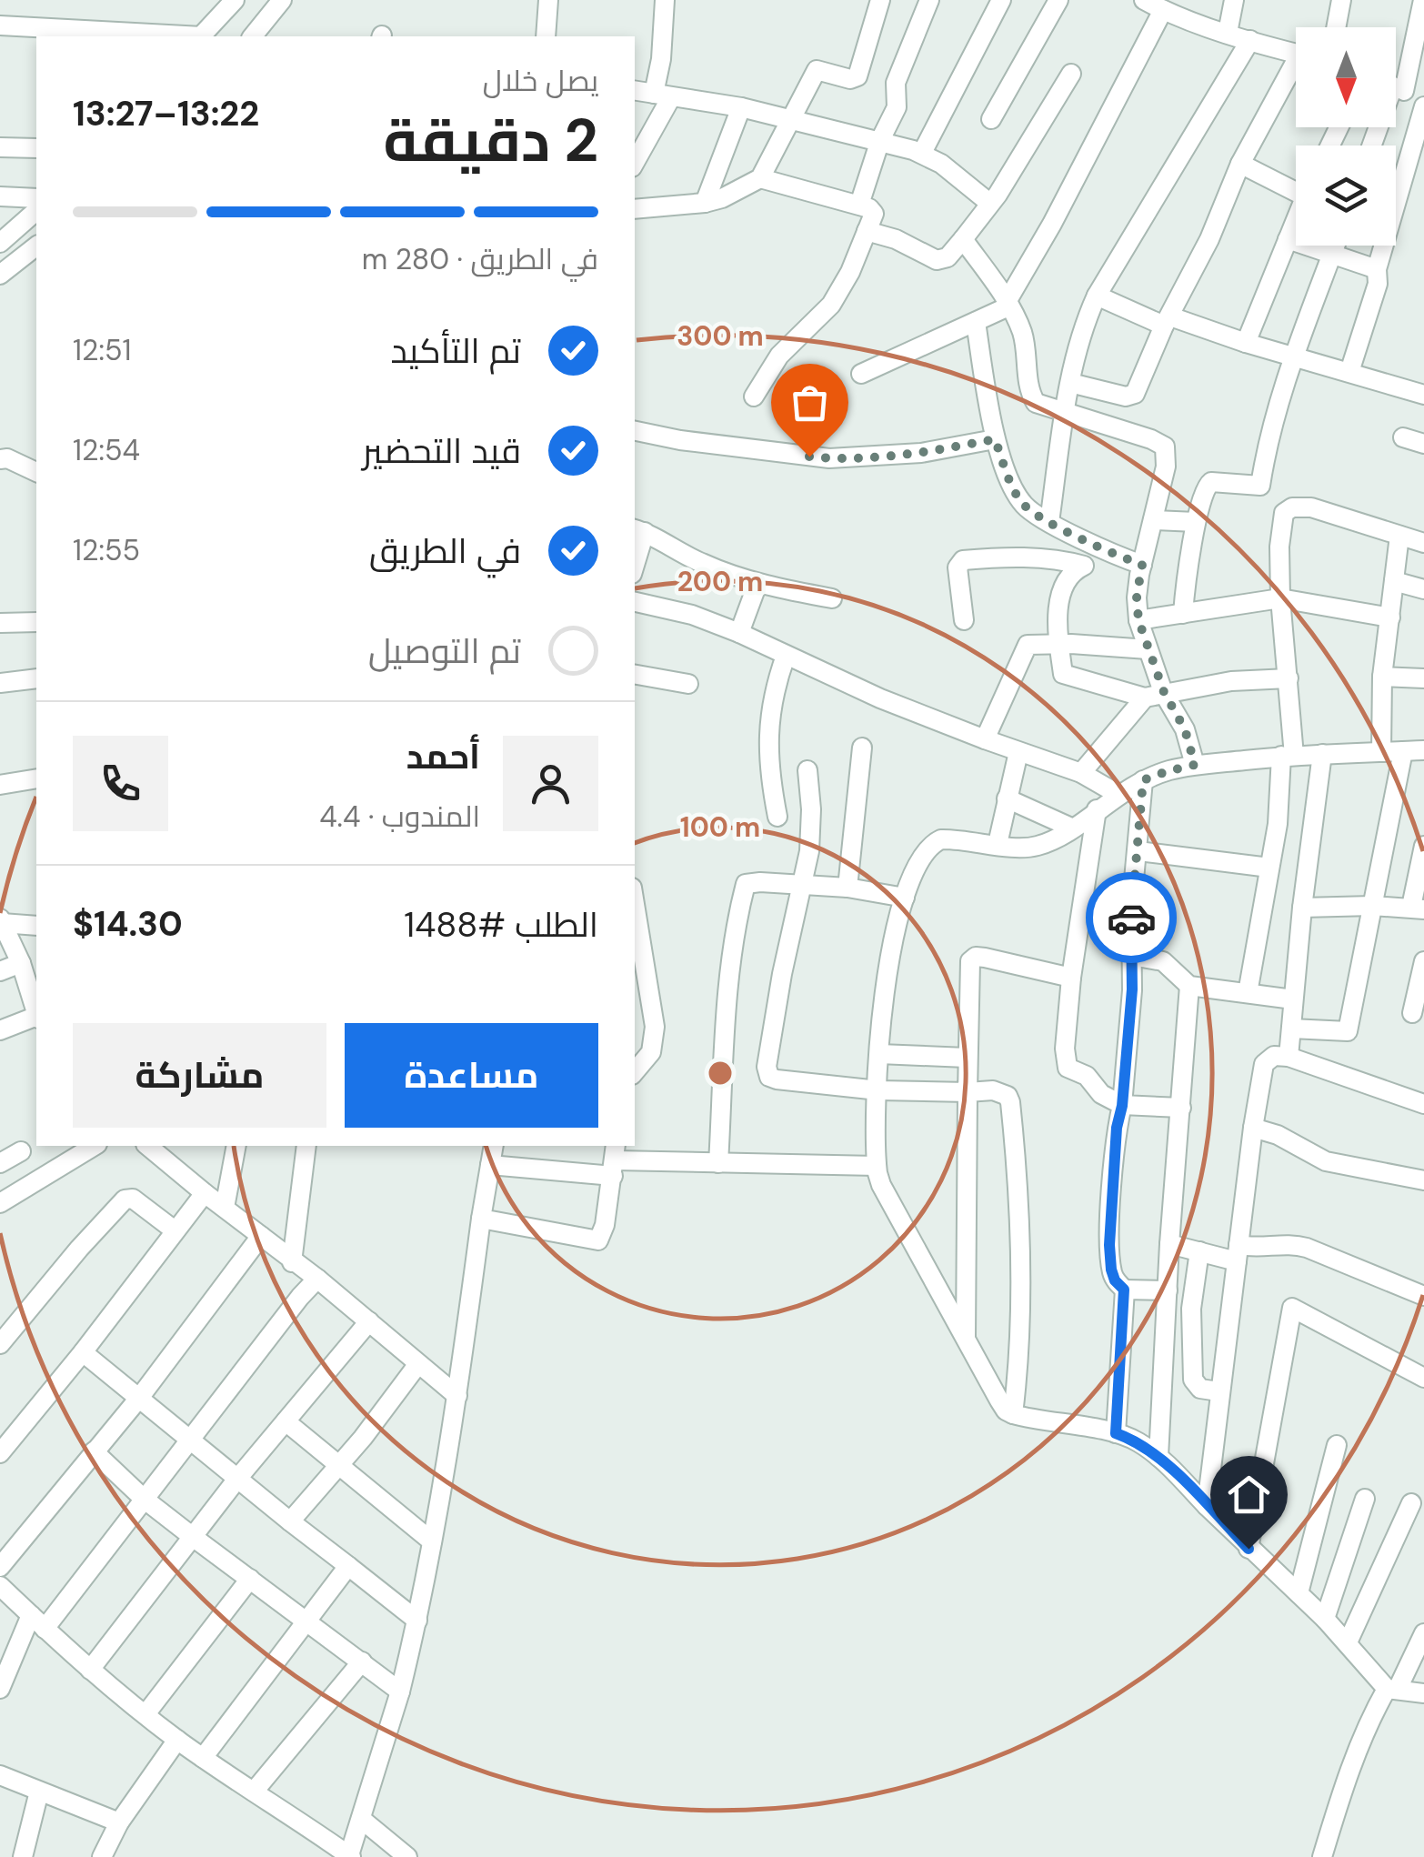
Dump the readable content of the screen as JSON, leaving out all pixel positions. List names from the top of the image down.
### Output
{
  "north": "bottom",
  "page": {
    "heading": ["2 دقيقة", "يصل خلال", "13:22–13:27"],
    "panel": [
      "أحمد",
      "المندوب · 4.4",
      "الطلب #1488",
      "$14.30"
    ],
    "bar": "في الطريق · 280 m",
    "list": [
      ["تم التأكيد", "12:51"],
      ["قيد التحضير", "12:54"],
      ["في الطريق", "12:55"],
      "تم التوصيل"
    ],
    "buttons": ["مساعدة", "مشاركة"]
  },
  "rings": ["300 m", "200 m", "100 m"]
}
